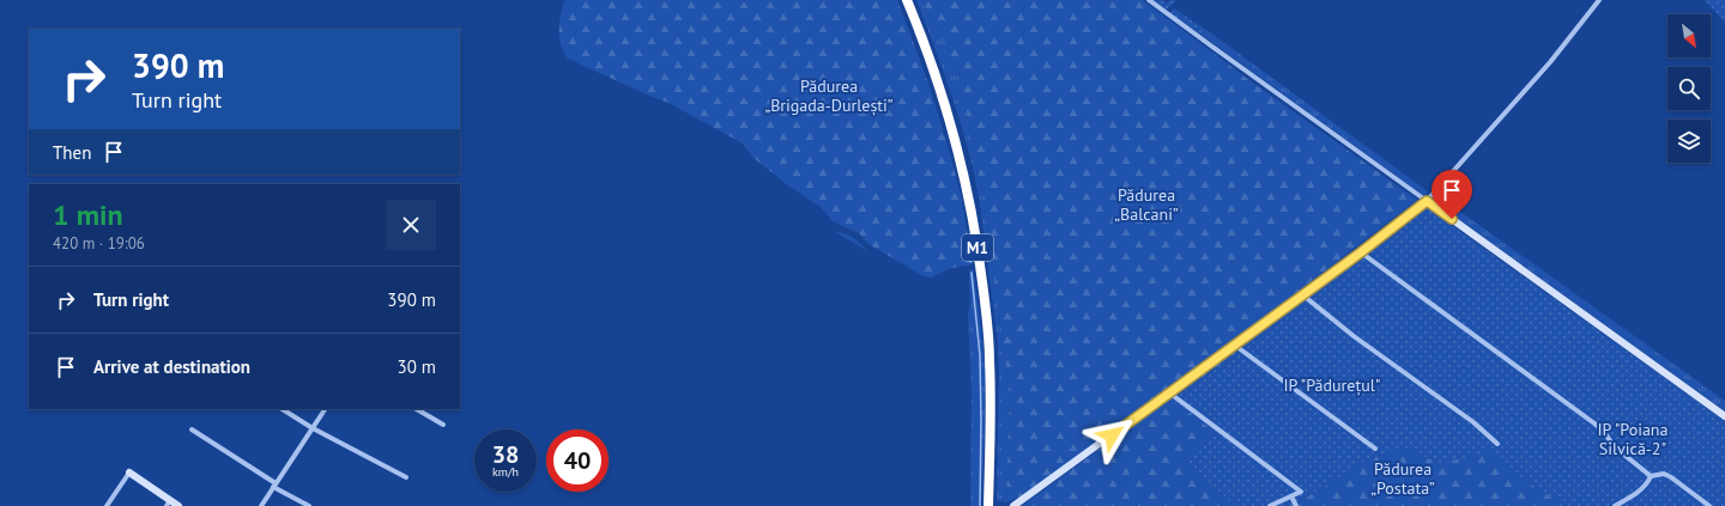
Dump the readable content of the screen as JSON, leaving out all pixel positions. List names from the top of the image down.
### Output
{
  "streets": {
    "highway": ["M1"]
  },
  "parks": [
    "Pădurea „Brigada-Durlești”",
    "Pădurea „Balcani”",
    "IP \"Pădurețul\"",
    "IP \"Poiana Silvică-2\"",
    "Pădurea „Postata”"
  ],
  "north": "bottom right",
  "page": {
    "turn": ["390 m", "Turn right"],
    "then": "Then",
    "heading": ["1 min", "420 m · 19:06"],
    "list": [
      {
        "name": "Turn right",
        "value": "390 m"
      },
      {
        "name": "Arrive at destination",
        "value": "30 m"
      }
    ],
    "speed": "38 km/h",
    "limit": "40"
  }
}
